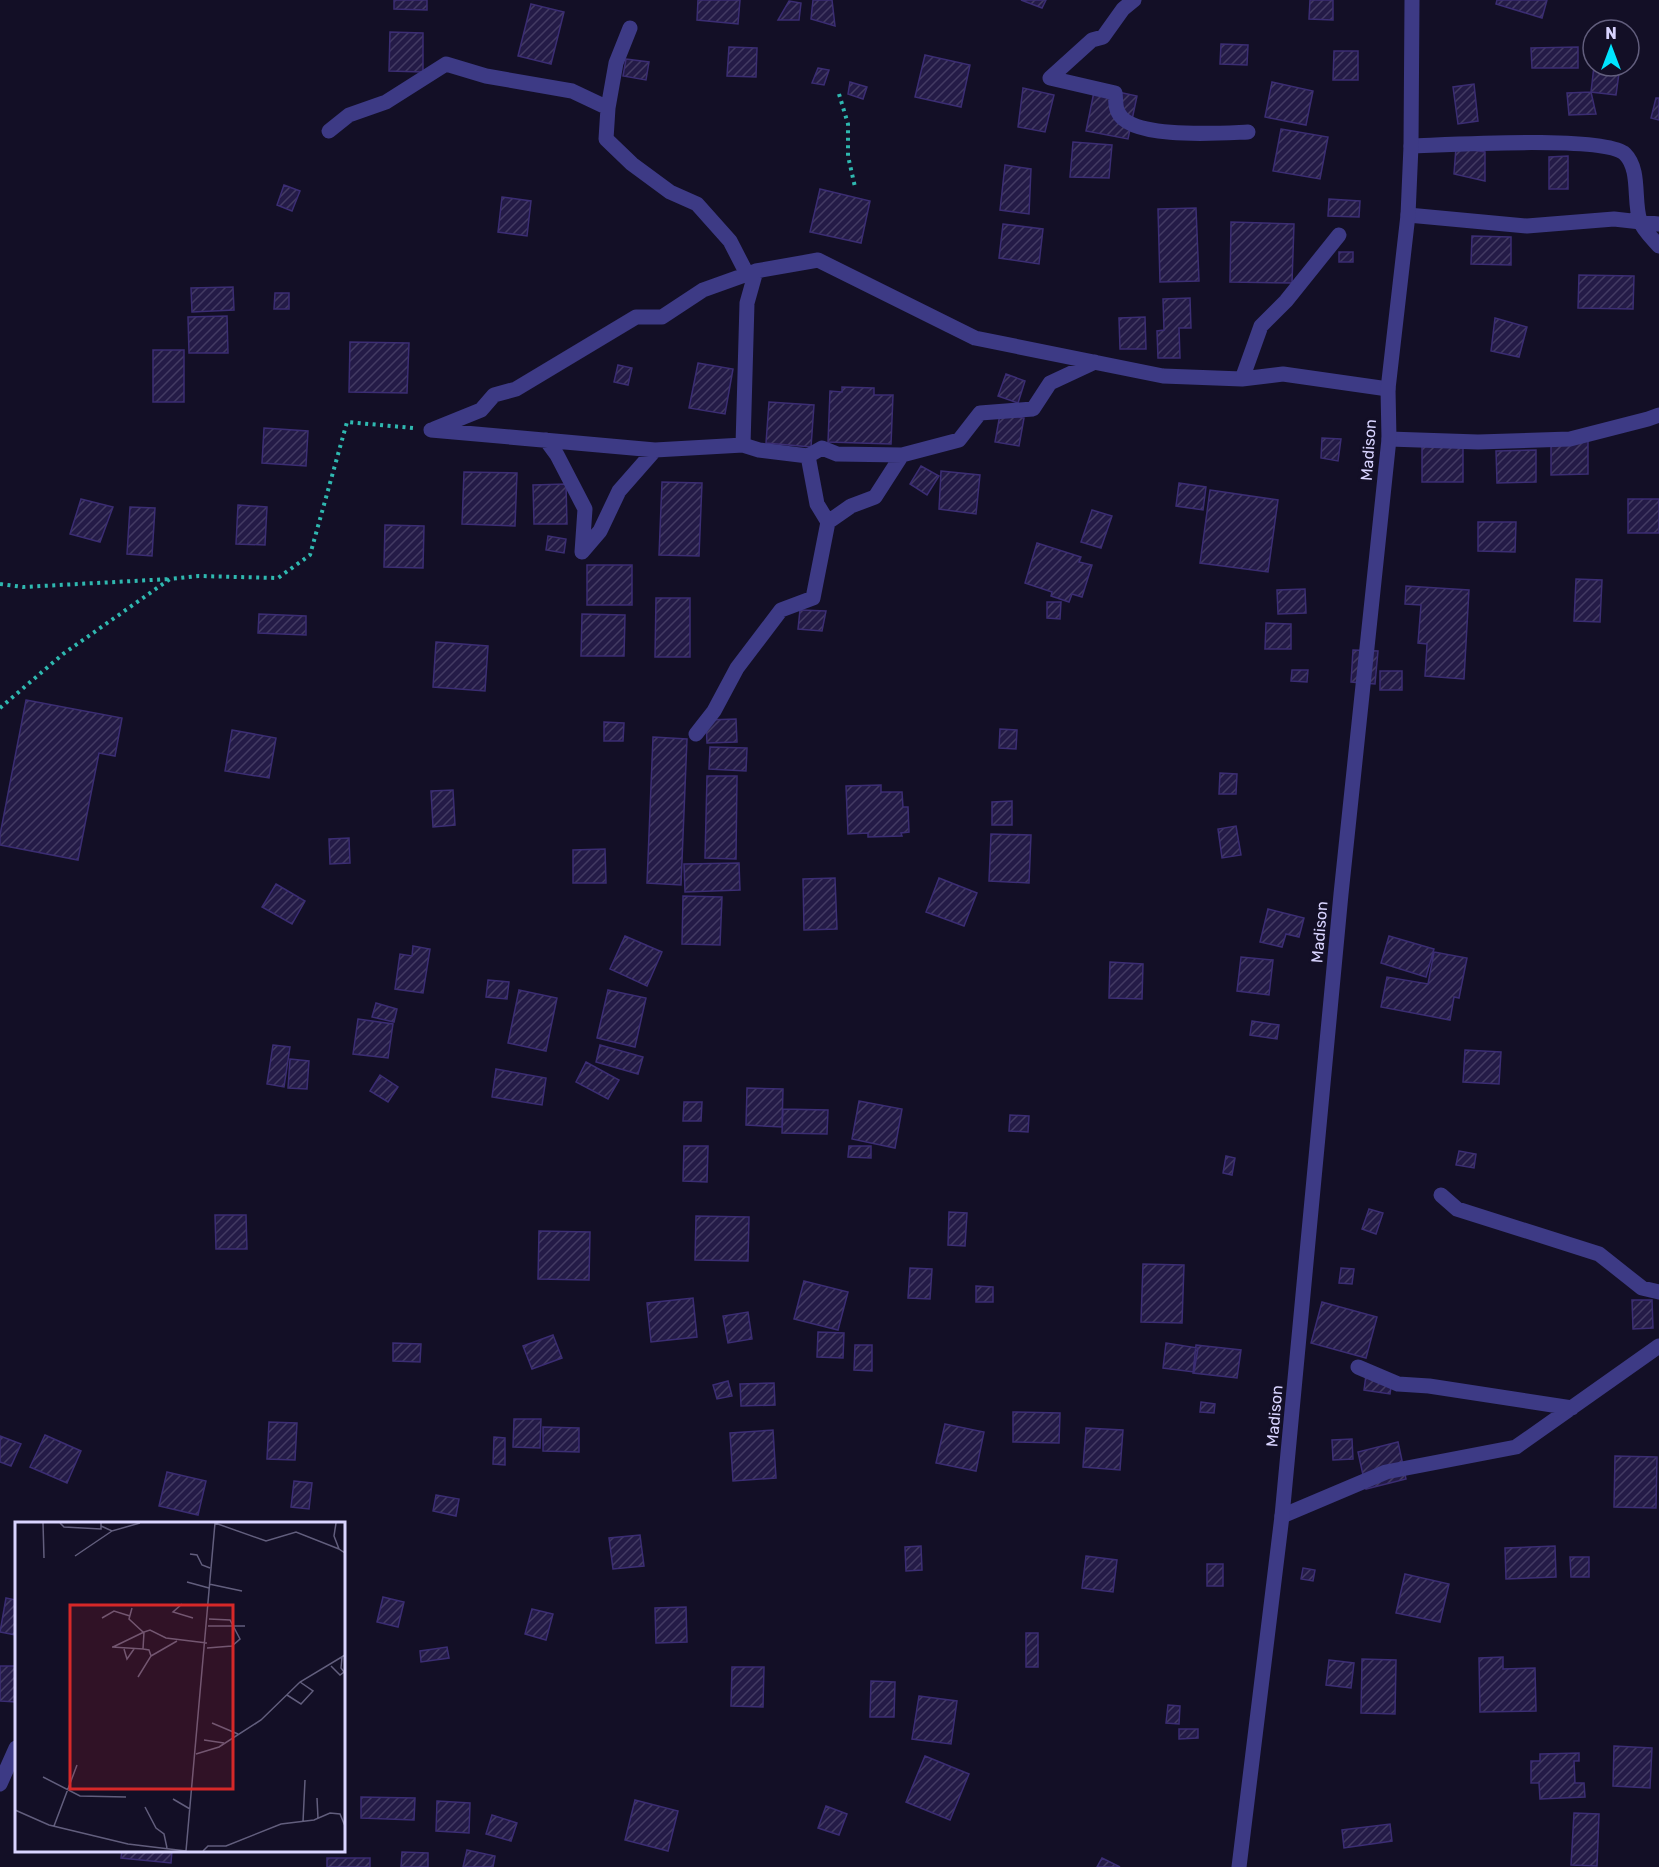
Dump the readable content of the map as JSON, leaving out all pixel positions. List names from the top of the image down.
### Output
{
  "streets": {
    "street": ["Madison"]
  },
  "north": "top"
}
